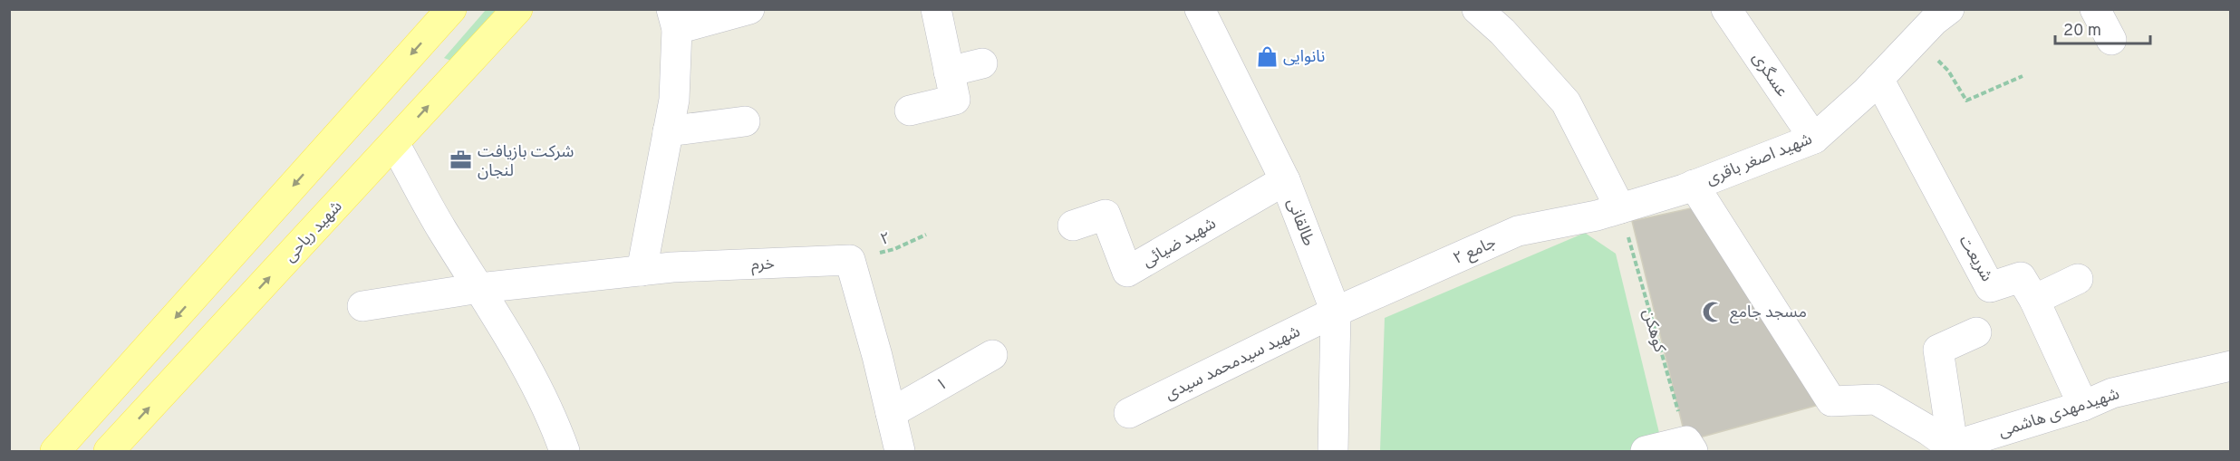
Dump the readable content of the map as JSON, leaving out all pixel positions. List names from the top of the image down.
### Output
{
  "streets": {
    "main road": ["شهید ریاحی"],
    "street": [
      "عسگری",
      "شهید اصغر باقری",
      "طالقانی",
      "شهید ضیائی",
      "جامع ۲",
      "شریعت",
      "خرم",
      "شهید سیدمحمد سیدی",
      "۱",
      "شهیدمهدی هاشمی"
    ],
    "path": ["۲", "کوهکن"]
  },
  "crossings": [
    ["عسگری", "شهید اصغر باقری"],
    ["شهید اصغر باقری", "جامع ۲"],
    ["شهید اصغر باقری", "شریعت"],
    ["شهید اصغر باقری", "کوهکن"],
    ["طالقانی", "شهید ضیائی"],
    ["طالقانی", "جامع ۲"],
    ["طالقانی", "شهید سیدمحمد سیدی"],
    ["۲", "خرم"],
    ["جامع ۲", "کوهکن"],
    ["جامع ۲", "شهید سیدمحمد سیدی"],
    ["شریعت", "شهیدمهدی هاشمی"]
  ],
  "places": {
    "shop": ["نانوایی"],
    "office": ["شرکت بازیافت لنجان"],
    "mosque": ["مسجد جامع"]
  },
  "scale_bar": "20 m"
}
